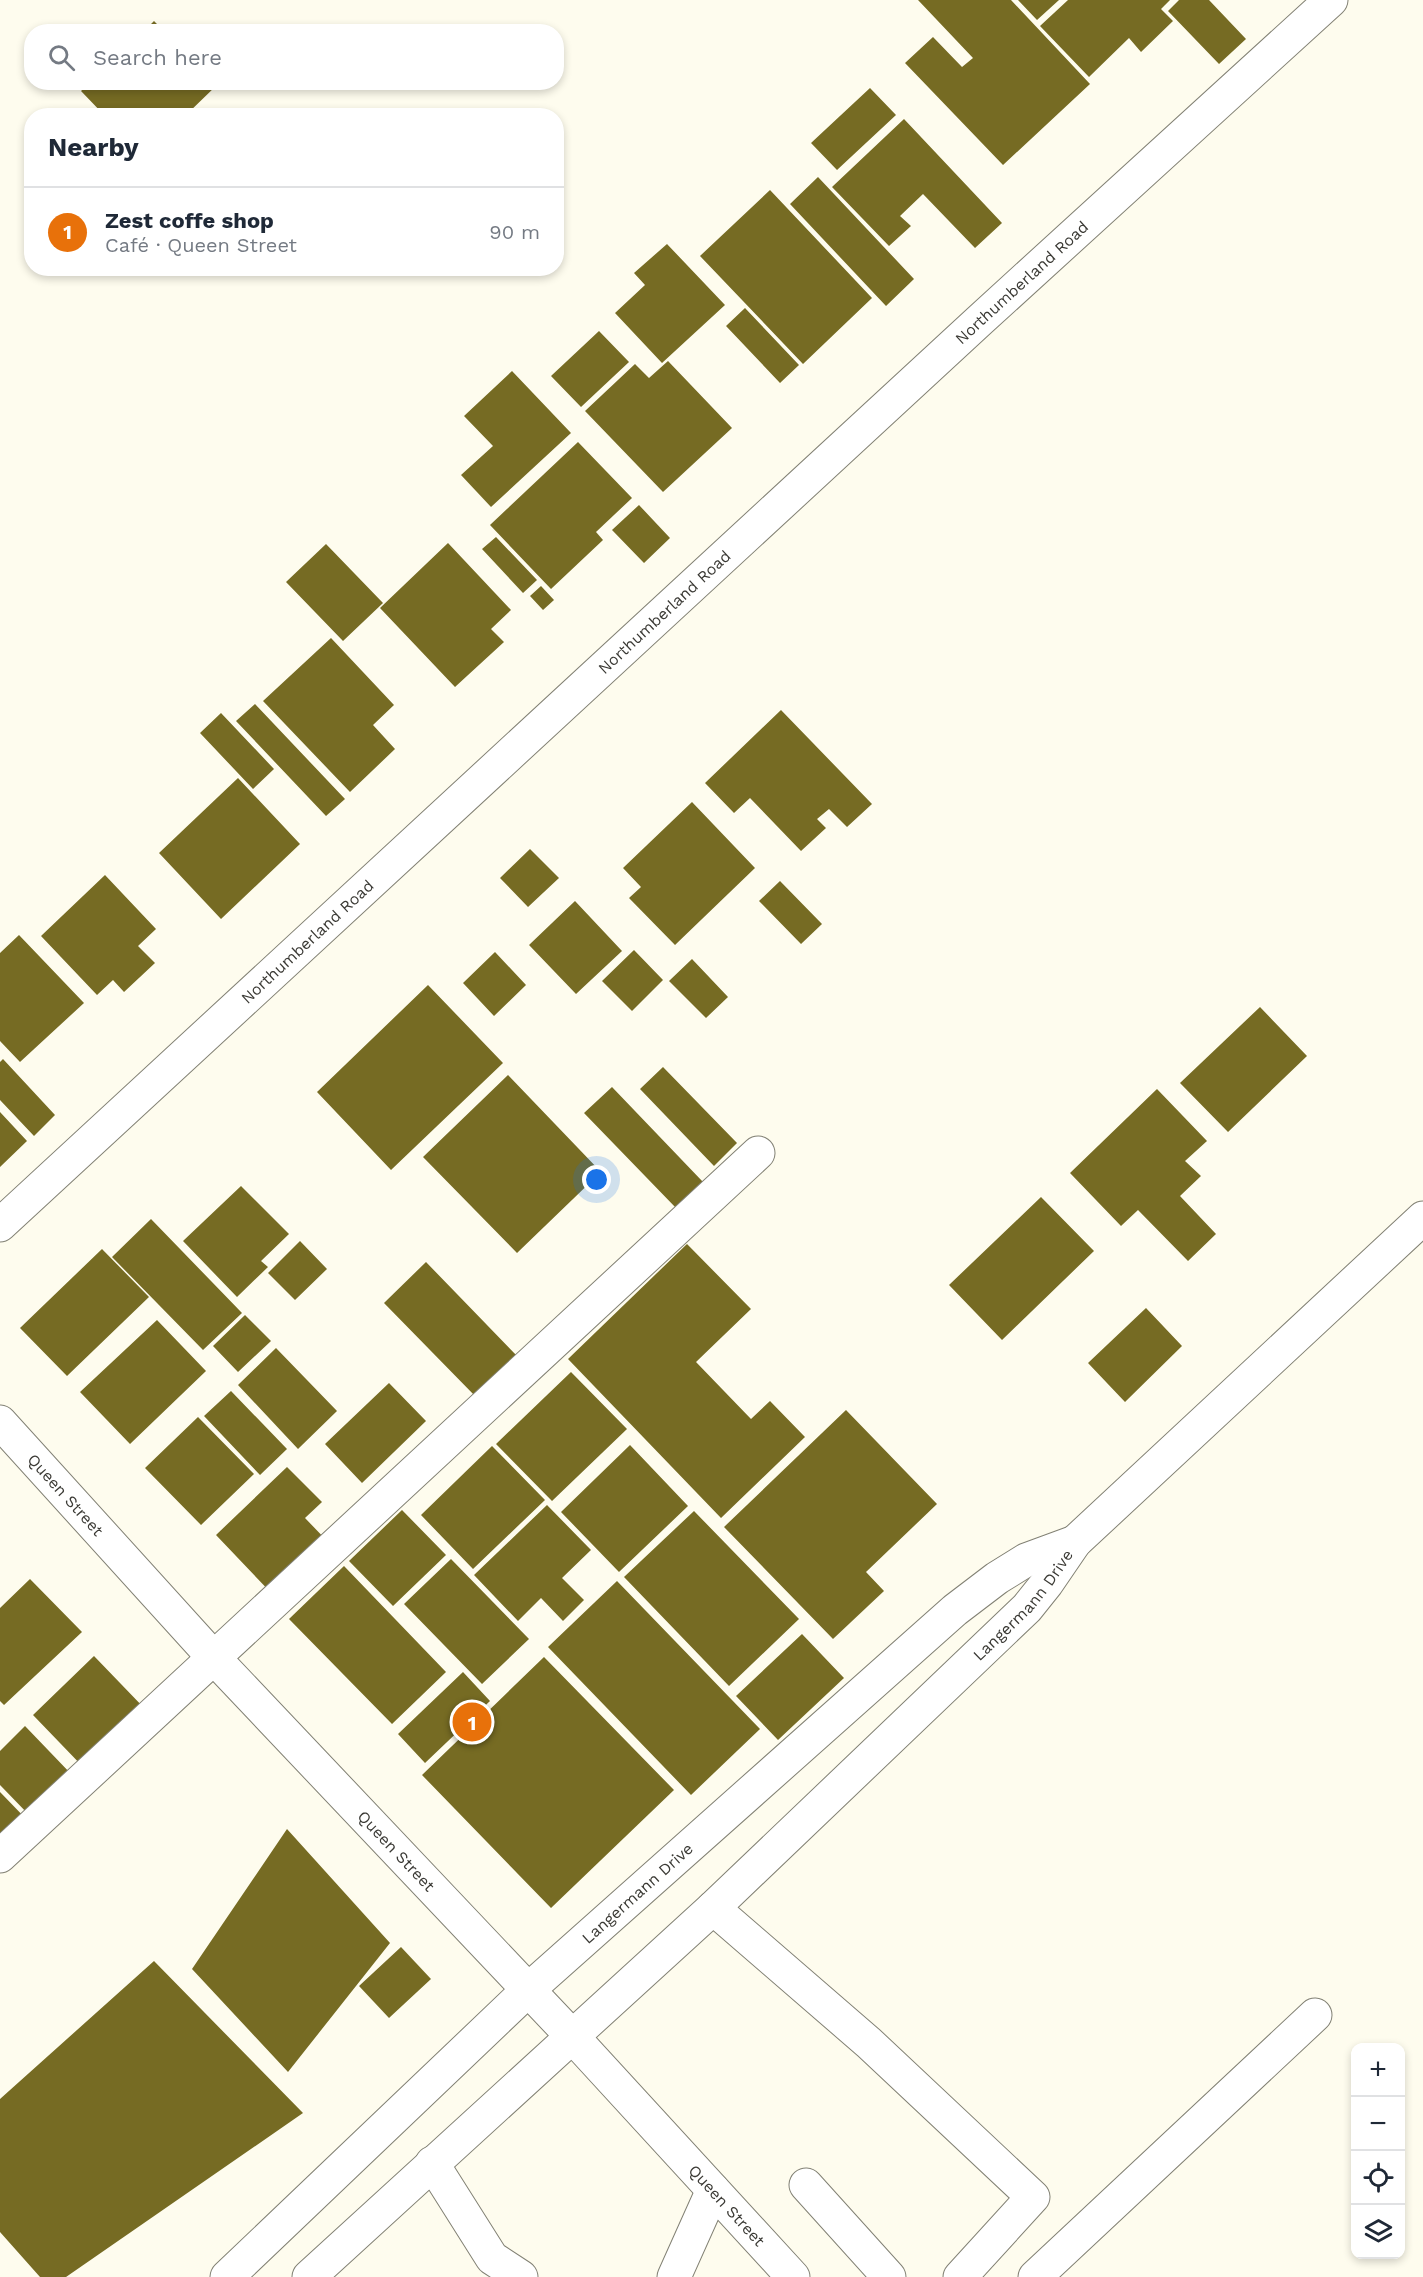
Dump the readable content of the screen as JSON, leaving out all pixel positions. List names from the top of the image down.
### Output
{
  "streets": {
    "main road": ["Northumberland Road", "Queen Street", "Langermann Drive"]
  },
  "crossings": [
    ["Queen Street", "Langermann Drive"]
  ],
  "page": {
    "search": "Search here",
    "heading": "Nearby",
    "list": [
      {
        "mark": "1",
        "name": "Zest coffe shop",
        "note": "Café · Queen Street",
        "value": "90 m"
      }
    ],
    "pins": "1",
    "map_buttons": ["+", "−"]
  }
}
